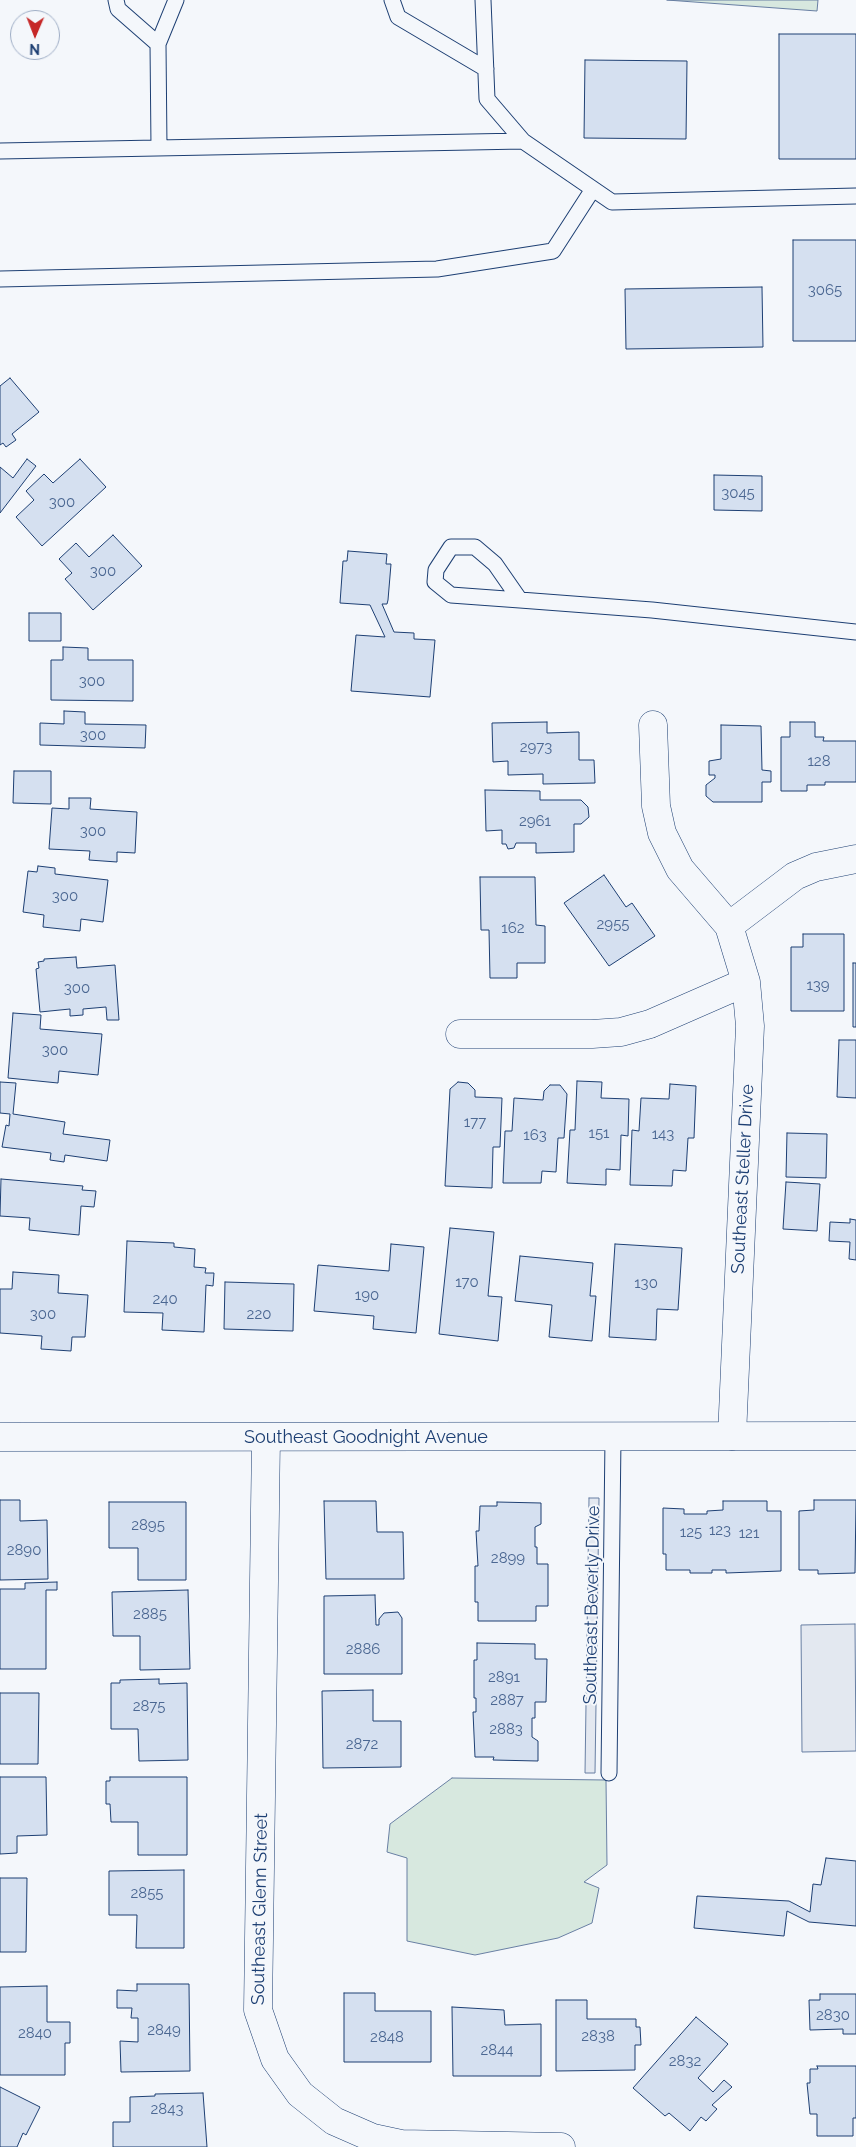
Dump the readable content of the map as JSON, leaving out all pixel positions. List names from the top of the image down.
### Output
{
  "streets": {
    "street": ["Southeast Steller Drive", "Southeast Goodnight Avenue", "Southeast Glenn Street"],
    "lane": ["Southeast Beverly Drive"]
  },
  "crossings": [
    ["Southeast Steller Drive", "Southeast Goodnight Avenue"],
    ["Southeast Goodnight Avenue", "Southeast Beverly Drive"],
    ["Southeast Goodnight Avenue", "Southeast Glenn Street"]
  ],
  "house_numbers": [
    "3065",
    "3045",
    "300",
    "300",
    "300",
    "300",
    "2973",
    "128",
    "2961",
    "300",
    "300",
    "2955",
    "162",
    "139",
    "300",
    "300",
    "177",
    "151",
    "143",
    "163",
    "170",
    "130",
    "190",
    "240",
    "300",
    "220",
    "2895",
    "123",
    "125",
    "121",
    "2890",
    "2899",
    "2885",
    "2886",
    "2891",
    "2887",
    "2875",
    "2883",
    "2872",
    "2855",
    "2830",
    "2849",
    "2840",
    "2838",
    "2848",
    "2844",
    "2832",
    "2843"
  ],
  "north": "bottom"
}
